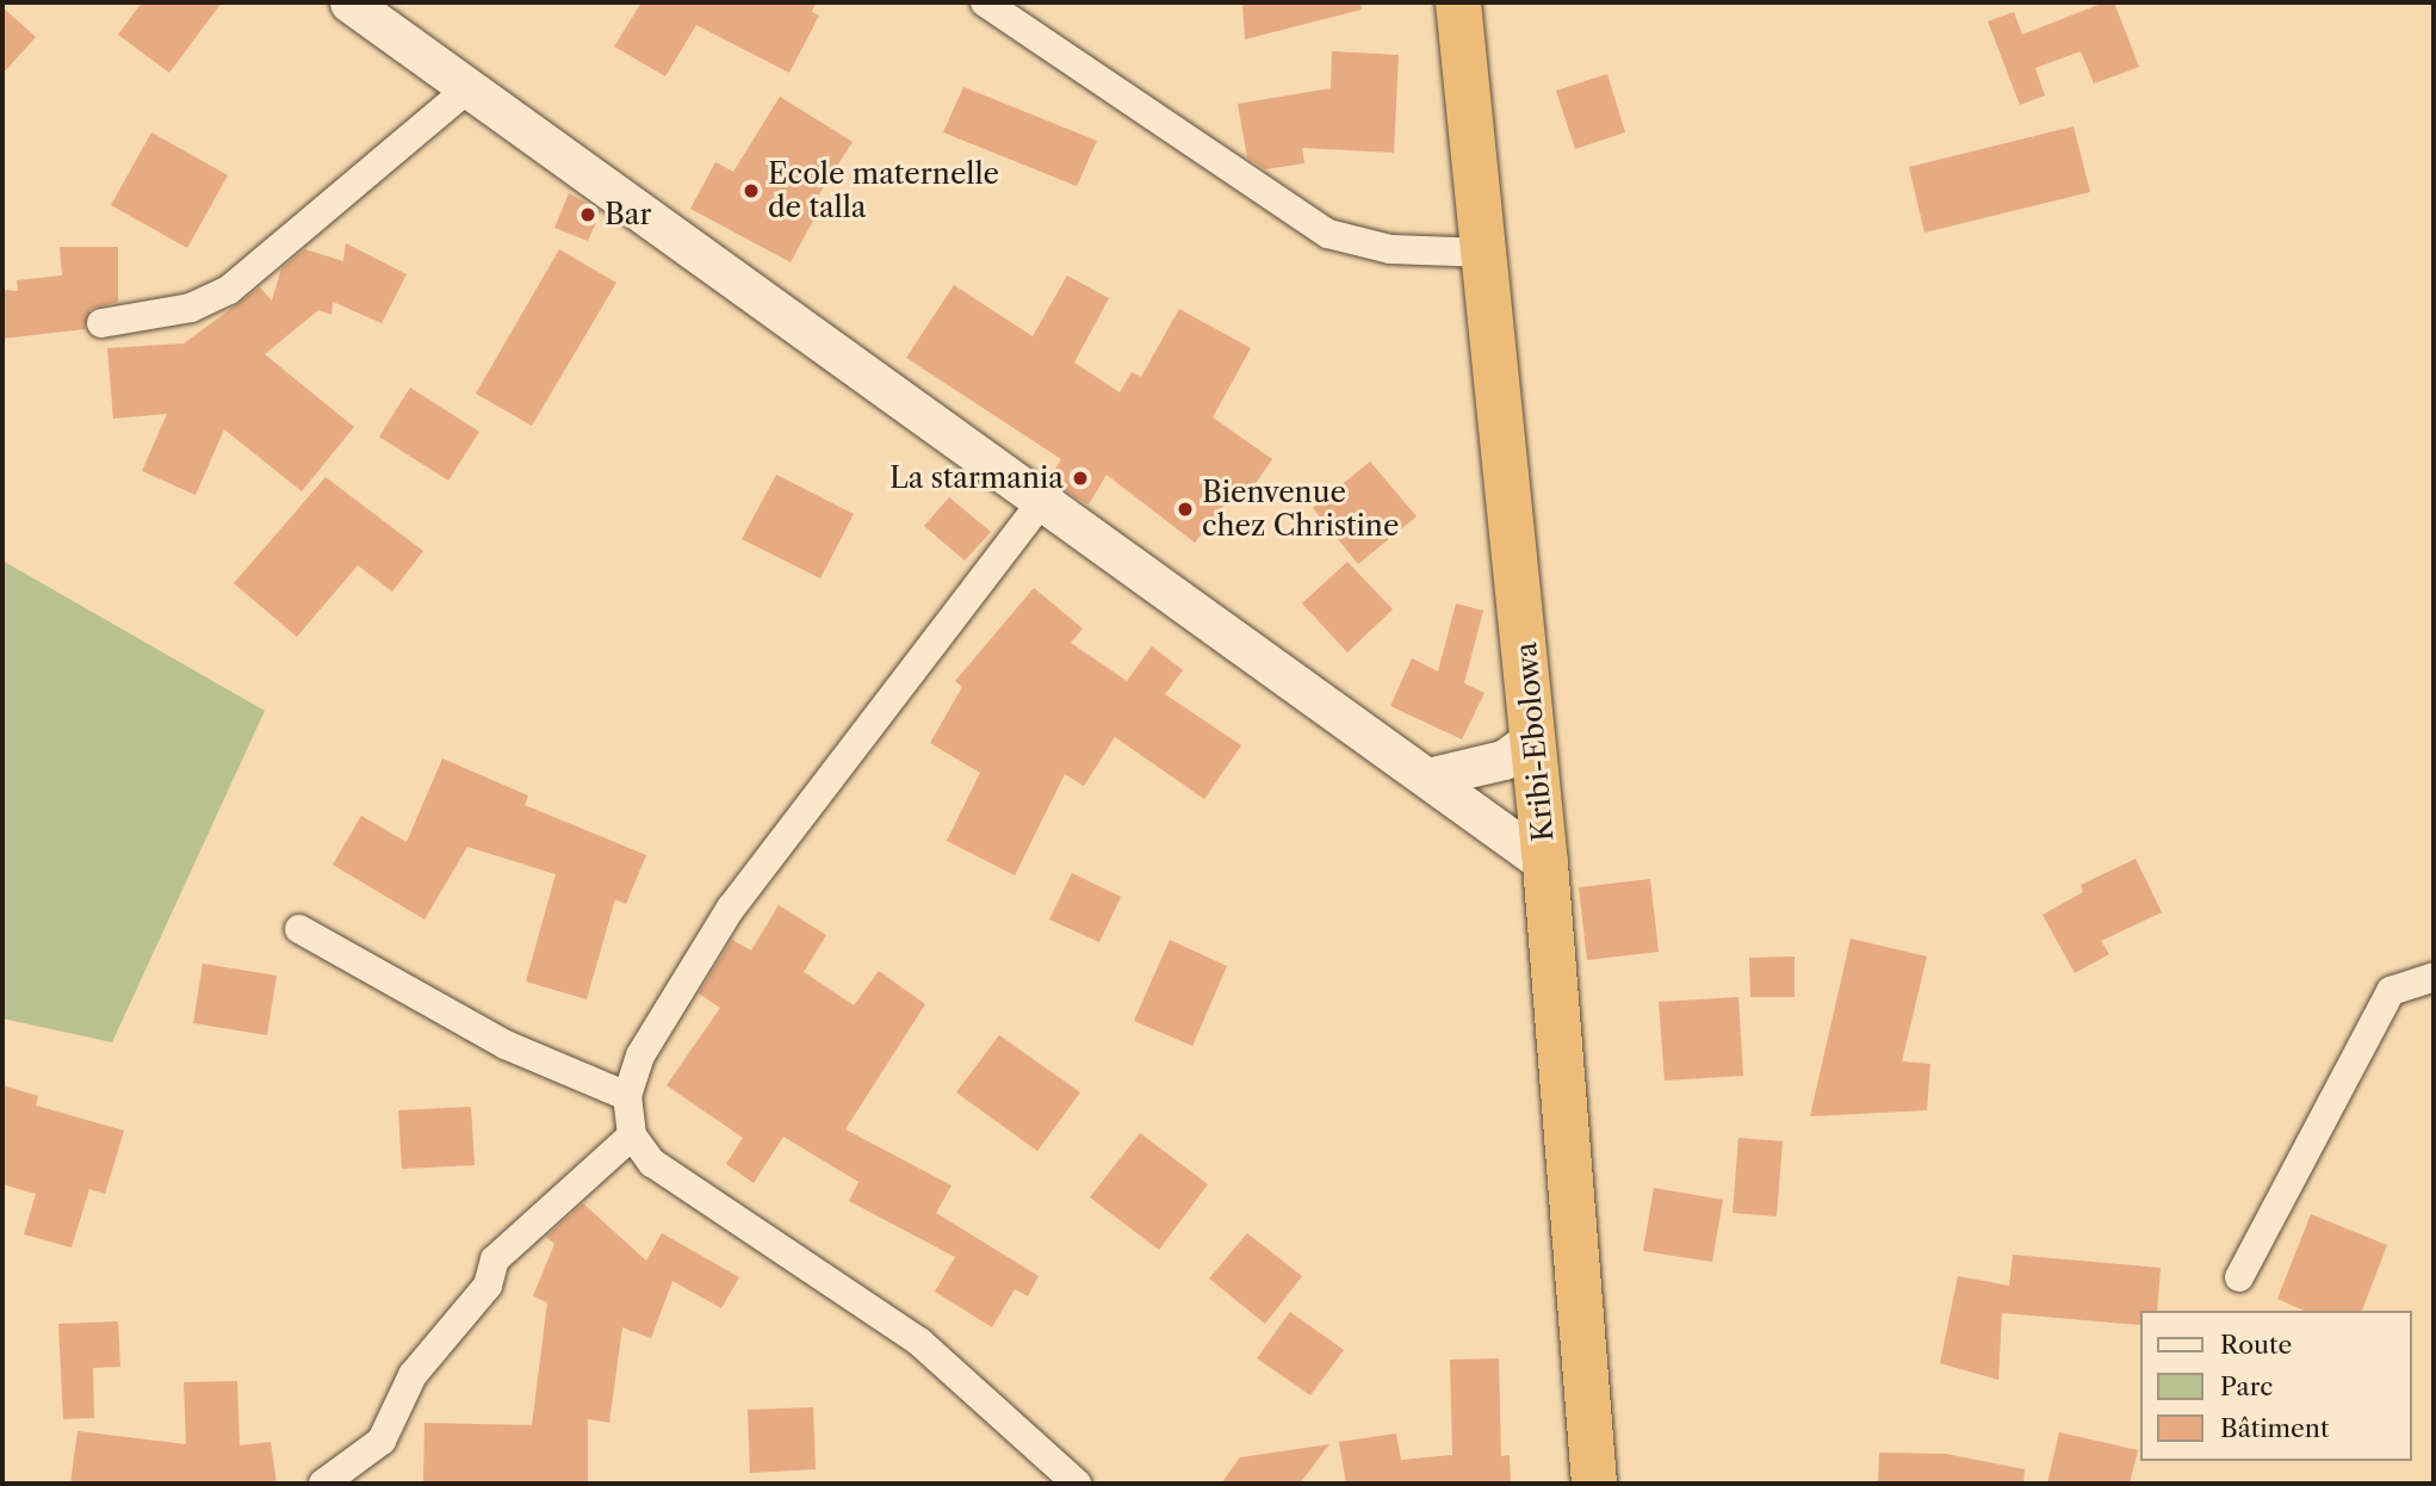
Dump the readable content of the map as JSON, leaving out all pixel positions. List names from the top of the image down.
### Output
{
  "streets": {
    "highway": ["Kribi-Ebolowa"]
  },
  "places": [
    "Ecole maternelle de talla",
    "Bar",
    "La starmania",
    "Bienvenue chez Christine"
  ],
  "legend": ["Route", "Parc", "Bâtiment"]
}
